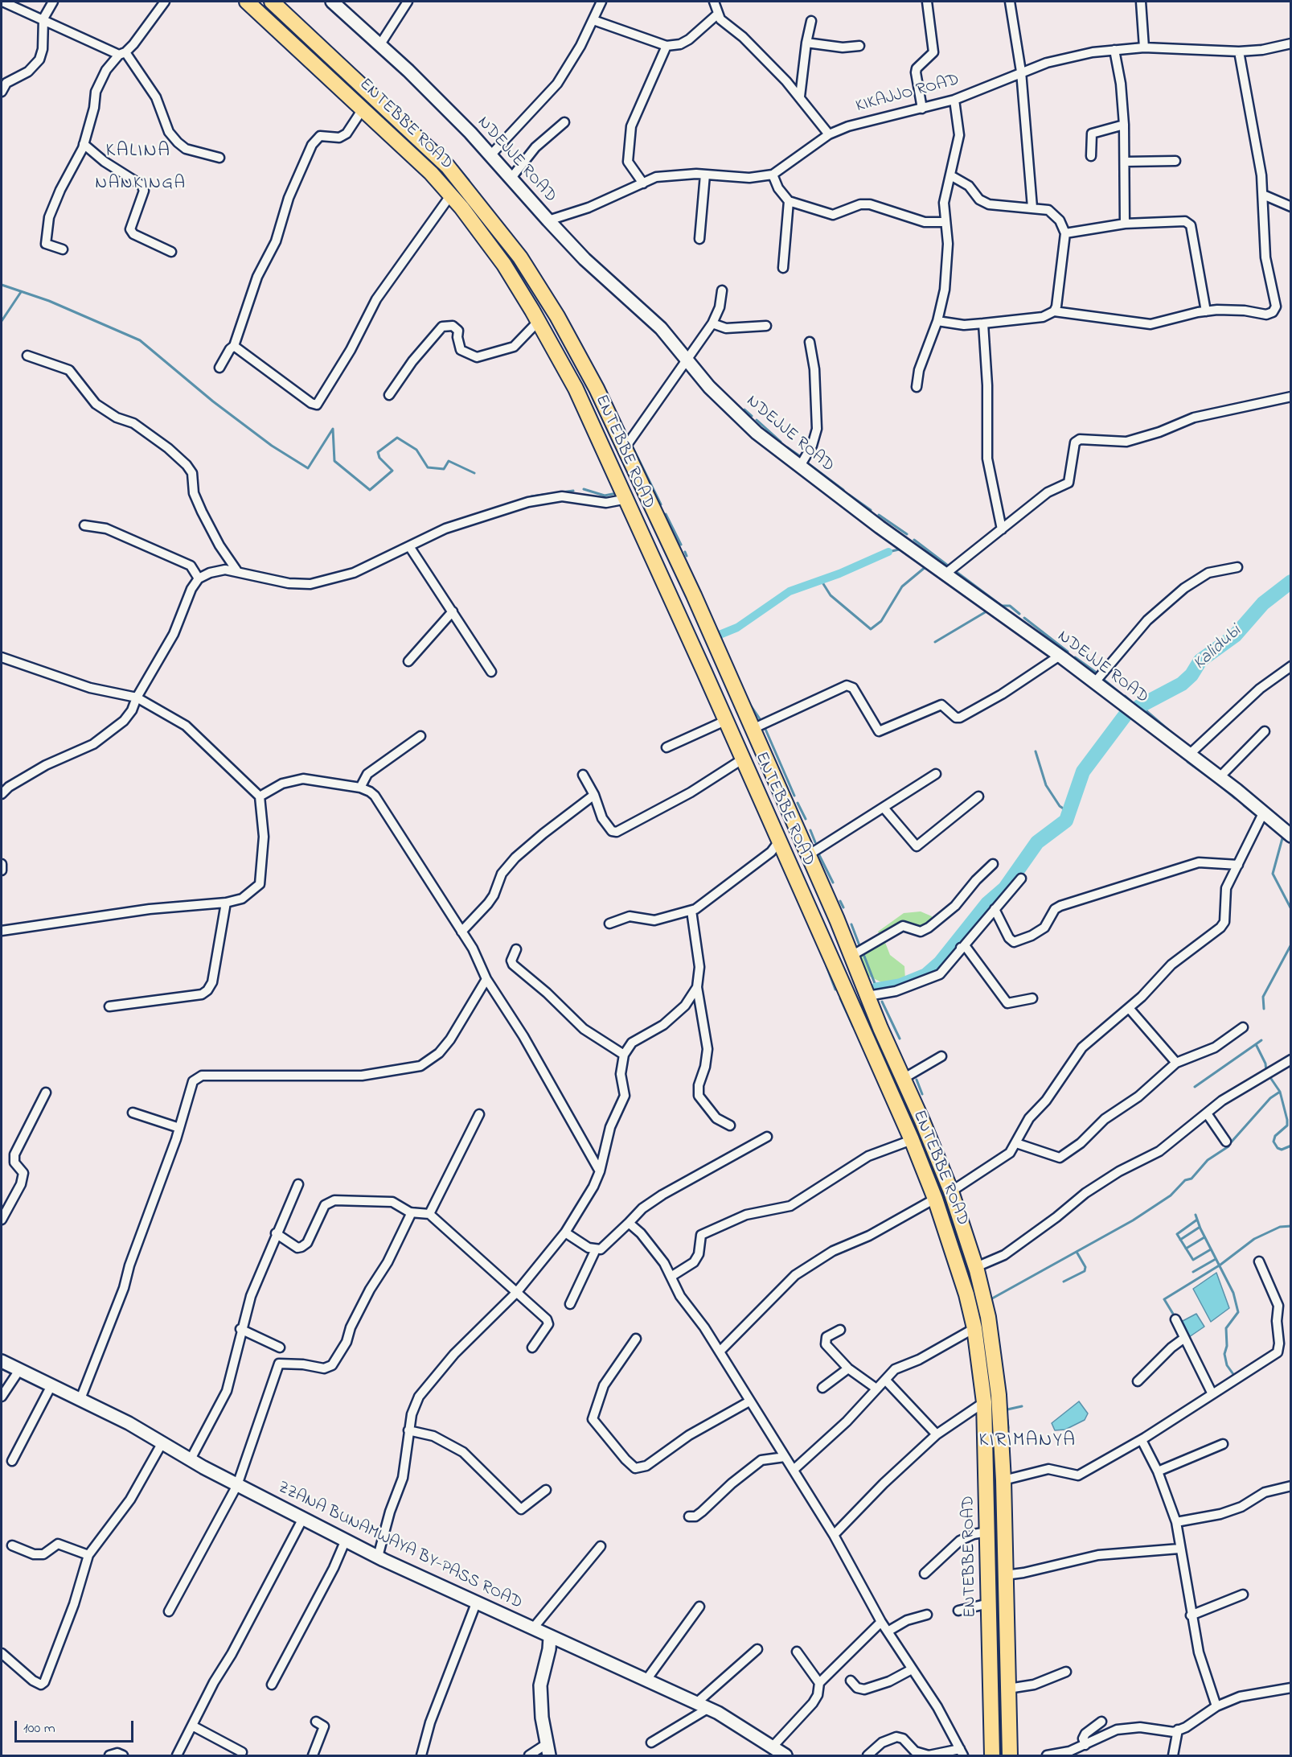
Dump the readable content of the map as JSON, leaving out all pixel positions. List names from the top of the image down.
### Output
{
  "streets": {
    "main road": ["ENTEBBE ROAD"],
    "street": ["KIKAJJO ROAD", "NDEJJE ROAD", "ZZANA BUNAMWAYA BY-PASS ROAD"]
  },
  "crossings": [
    ["KIKAJJO ROAD", "NDEJJE ROAD"]
  ],
  "districts": ["KALINA", "NANKINGA", "KIRIMANYA"],
  "water": ["Kalidubi"],
  "scale_bar": "100 m"
}
